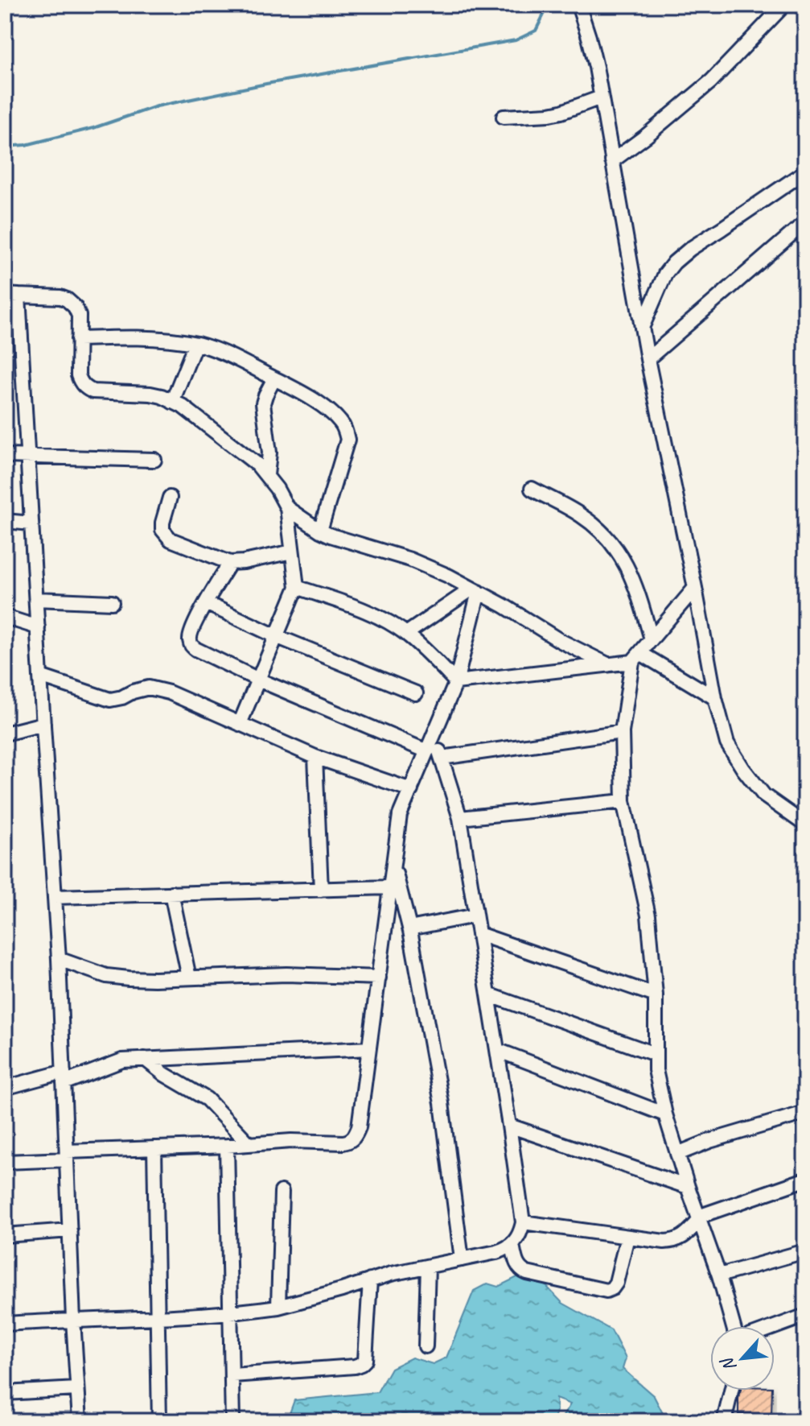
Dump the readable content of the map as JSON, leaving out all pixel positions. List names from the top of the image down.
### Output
{
  "north": "bottom left"
}
